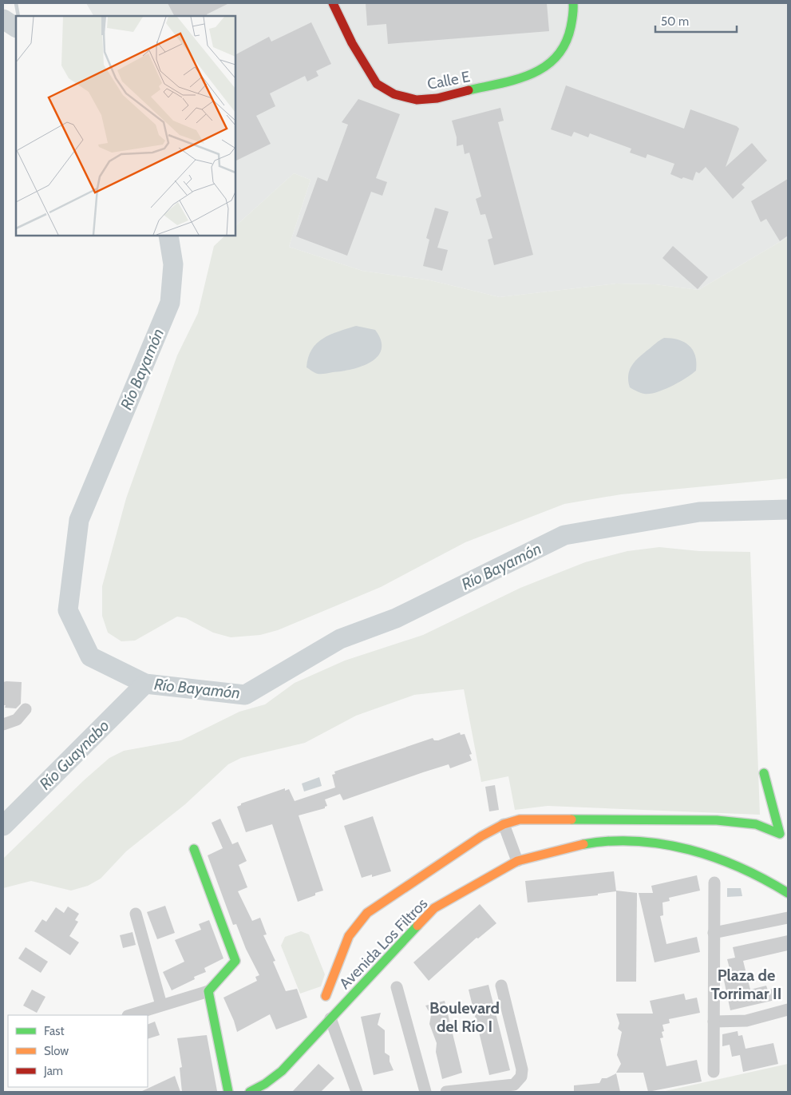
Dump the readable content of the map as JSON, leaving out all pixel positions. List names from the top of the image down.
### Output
{
  "streets": {
    "street": ["Calle E", "Avenida Los Filtros"]
  },
  "districts": ["Plaza de Torrimar II", "Boulevard del Río I"],
  "water": ["Río Bayamón", "Río Guaynabo"],
  "legend": ["Fast", "Slow", "Jam"],
  "scale_bar": "50 m"
}
